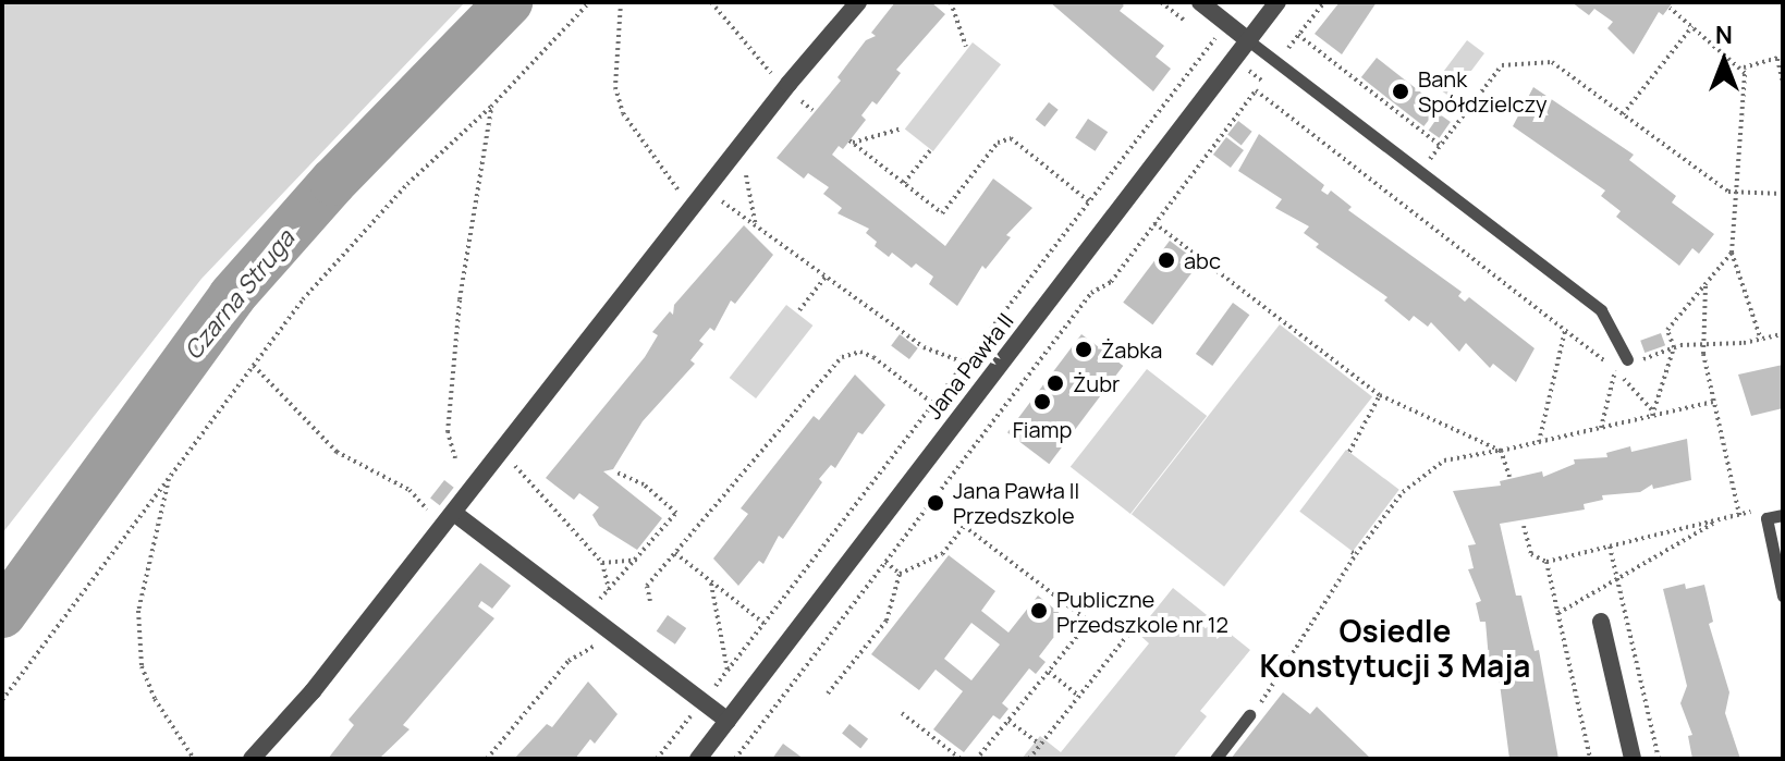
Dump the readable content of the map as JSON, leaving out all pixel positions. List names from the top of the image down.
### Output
{
  "streets": {
    "street": ["Jana Pawła II"]
  },
  "districts": ["Osiedle Konstytucji 3 Maja"],
  "water": ["Czarna Struga"],
  "places": [
    "Bank Spółdzielczy",
    "abc",
    "Żabka",
    "Żubr",
    "Fiamp",
    "Jana Pawła II Przedszkole",
    "Publiczne Przedszkole nr 12"
  ],
  "north": "top"
}
